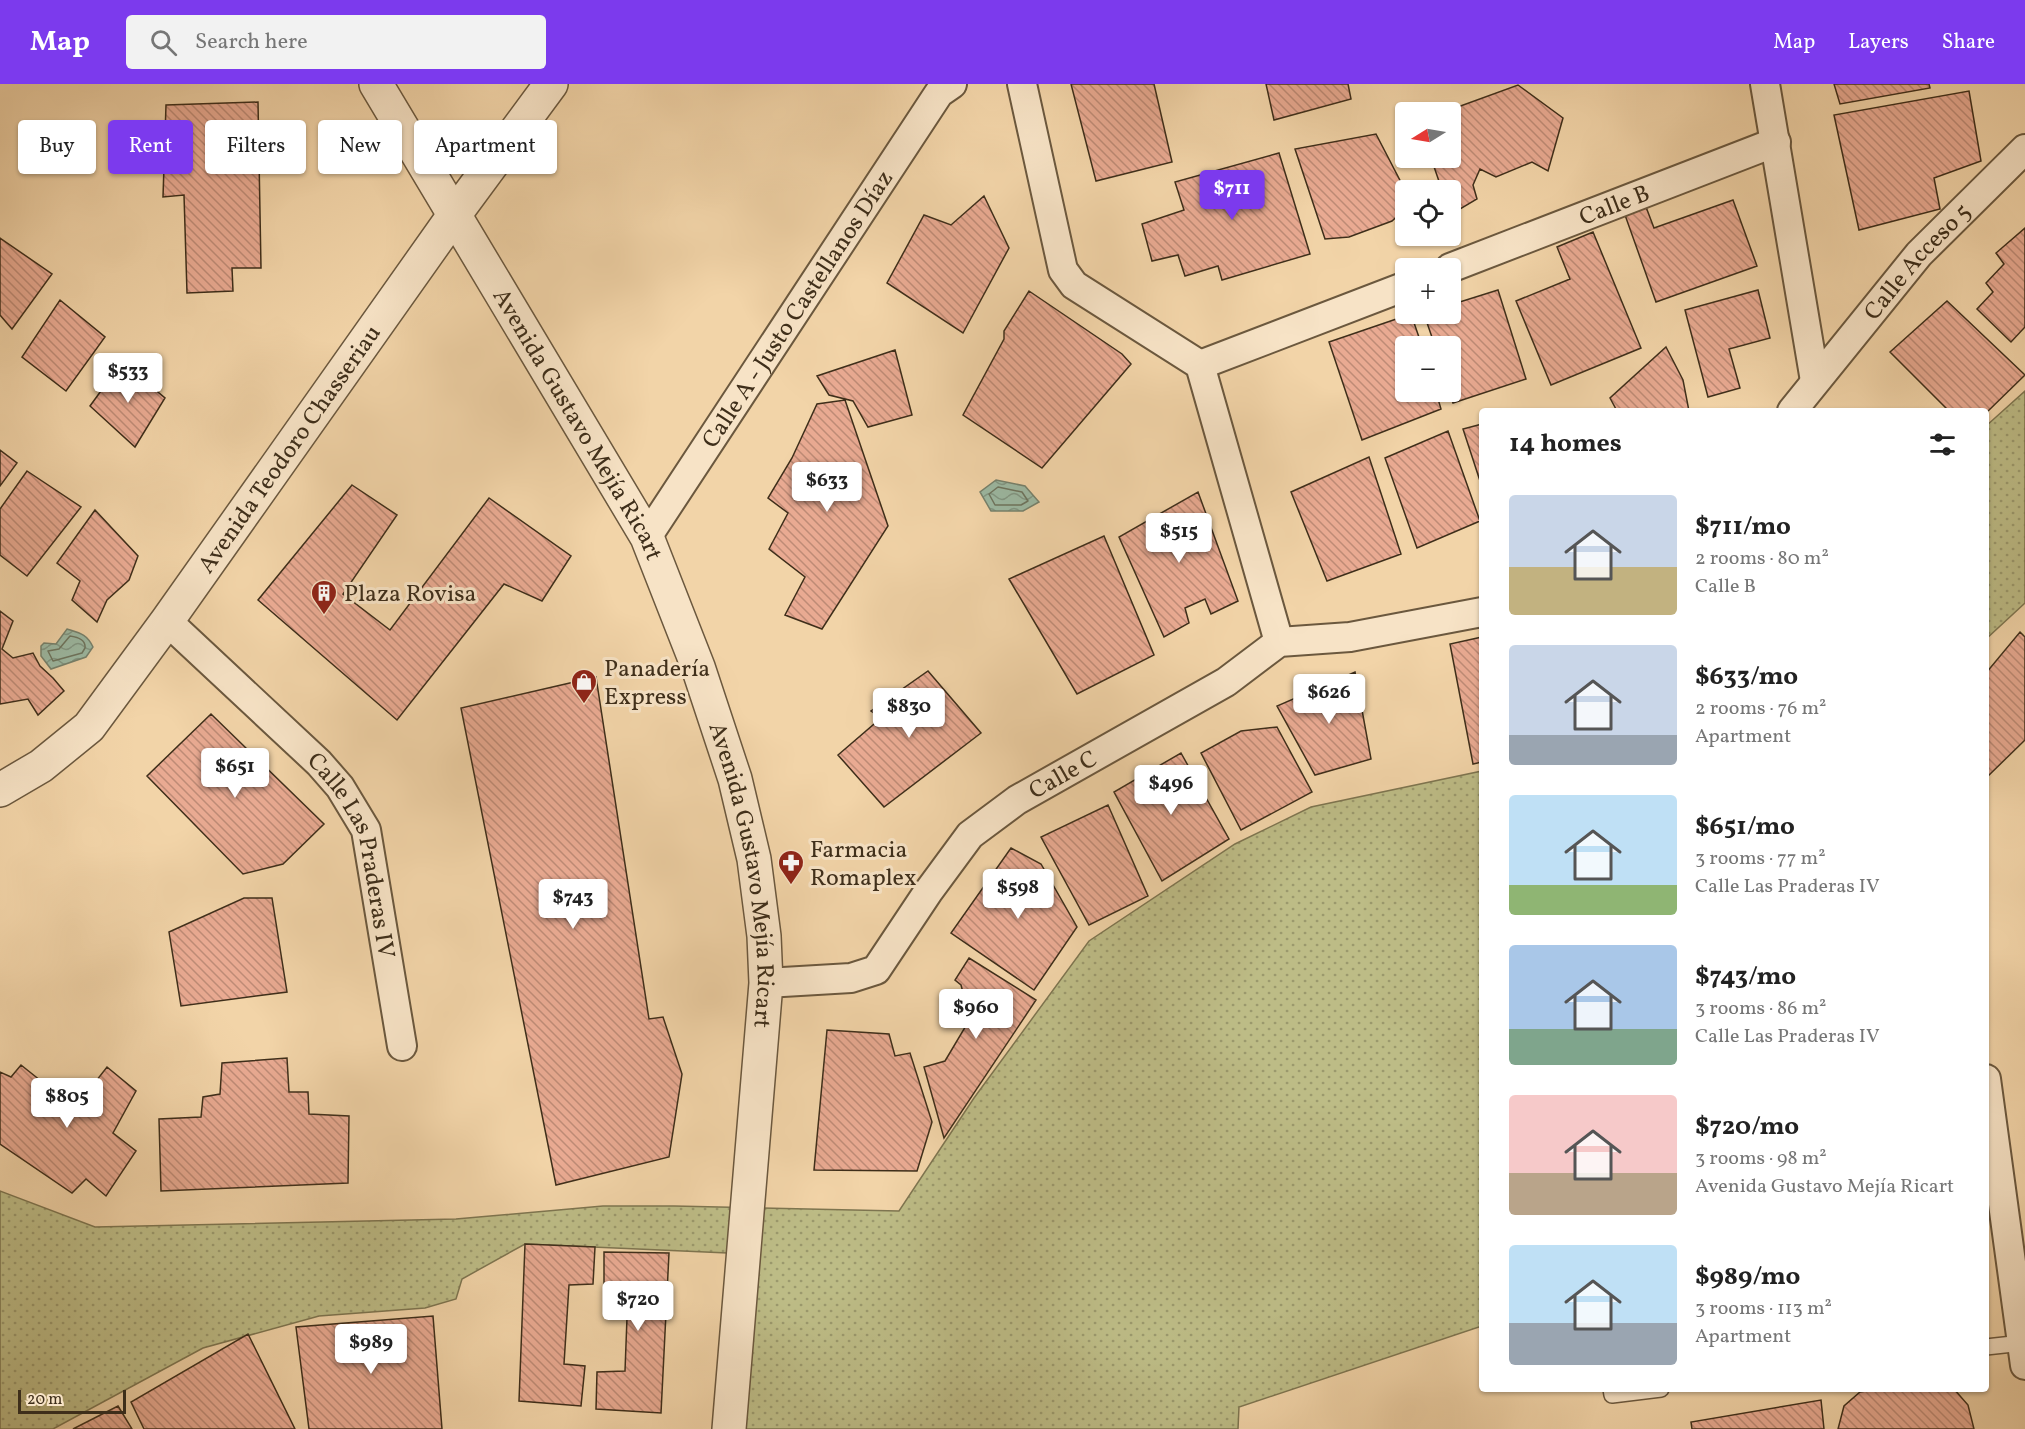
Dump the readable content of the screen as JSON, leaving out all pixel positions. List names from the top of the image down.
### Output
{
  "streets": {
    "street": [
      "Calle B",
      "Calle Acceso 5",
      "Calle A - Justo Castellanos Díaz",
      "Avenida Gustavo Mejía Ricart",
      "Avenida Teodoro Chasseriau",
      "Calle C",
      "Calle Las Praderas IV"
    ]
  },
  "crossings": [
    ["Calle A - Justo Castellanos Díaz", "Avenida Gustavo Mejía Ricart"],
    ["Avenida Gustavo Mejía Ricart", "Avenida Teodoro Chasseriau"],
    ["Avenida Gustavo Mejía Ricart", "Calle C"],
    ["Avenida Teodoro Chasseriau", "Calle Las Praderas IV"]
  ],
  "places": {
    "building": ["Plaza Rovisa"],
    "shop": ["Panadería Express"],
    "pharmacy": ["Farmacia Romaplex"]
  },
  "scale_bar": "20 m",
  "north": "left",
  "page": {
    "header": "Map",
    "search": "Search here",
    "nav": ["Map", "Layers", "Share"],
    "map_buttons": ["+", "−"],
    "chip": [
      "Buy",
      "Rent",
      "Filters",
      "New",
      "Apartment"
    ],
    "price": [
      "$711",
      "$533",
      "$633",
      "$515",
      "$626",
      "$830",
      "$651",
      "$496",
      "$598",
      "$743",
      "$960",
      "$805",
      "$720",
      "$989"
    ],
    "heading": "14 homes",
    "list": [
      {
        "name": "$711/mo",
        "note": "2 rooms · 80 m² · Calle B"
      },
      {
        "name": "$633/mo",
        "note": "2 rooms · 76 m² · Apartment"
      },
      {
        "name": "$651/mo",
        "note": "3 rooms · 77 m² · Calle Las Praderas IV"
      },
      {
        "name": "$743/mo",
        "note": "3 rooms · 86 m² · Calle Las Praderas IV"
      },
      {
        "name": "$720/mo",
        "note": "3 rooms · 98 m² · Avenida Gustavo Mejía Ricart"
      },
      {
        "name": "$989/mo",
        "note": "3 rooms · 113 m² · Apartment"
      }
    ],
    "scale": "20 m"
  }
}
